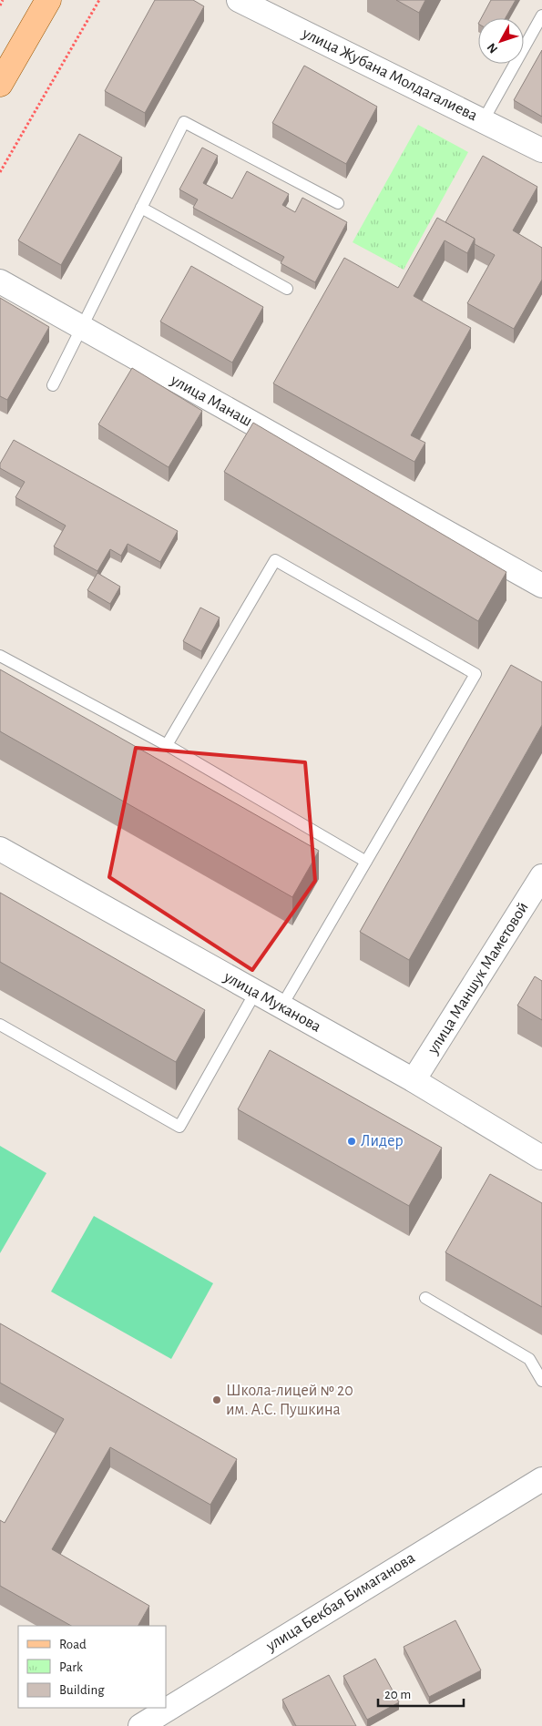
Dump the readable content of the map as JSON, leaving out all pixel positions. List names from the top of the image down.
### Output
{
  "streets": {
    "street": [
      "улица Жубана Молдагалиева",
      "улица Манаш",
      "улица Маншук Маметовой",
      "улица Муканова",
      "улица Бекбая Бимаганова"
    ]
  },
  "crossings": [
    ["улица Маншук Маметовой", "улица Муканова"]
  ],
  "places": ["Лидер", "Школа-лицей № 20 им. А.С. Пушкина"],
  "legend": ["Road", "Park", "Building"],
  "scale_bar": "20 m",
  "north": "bottom left"
}
